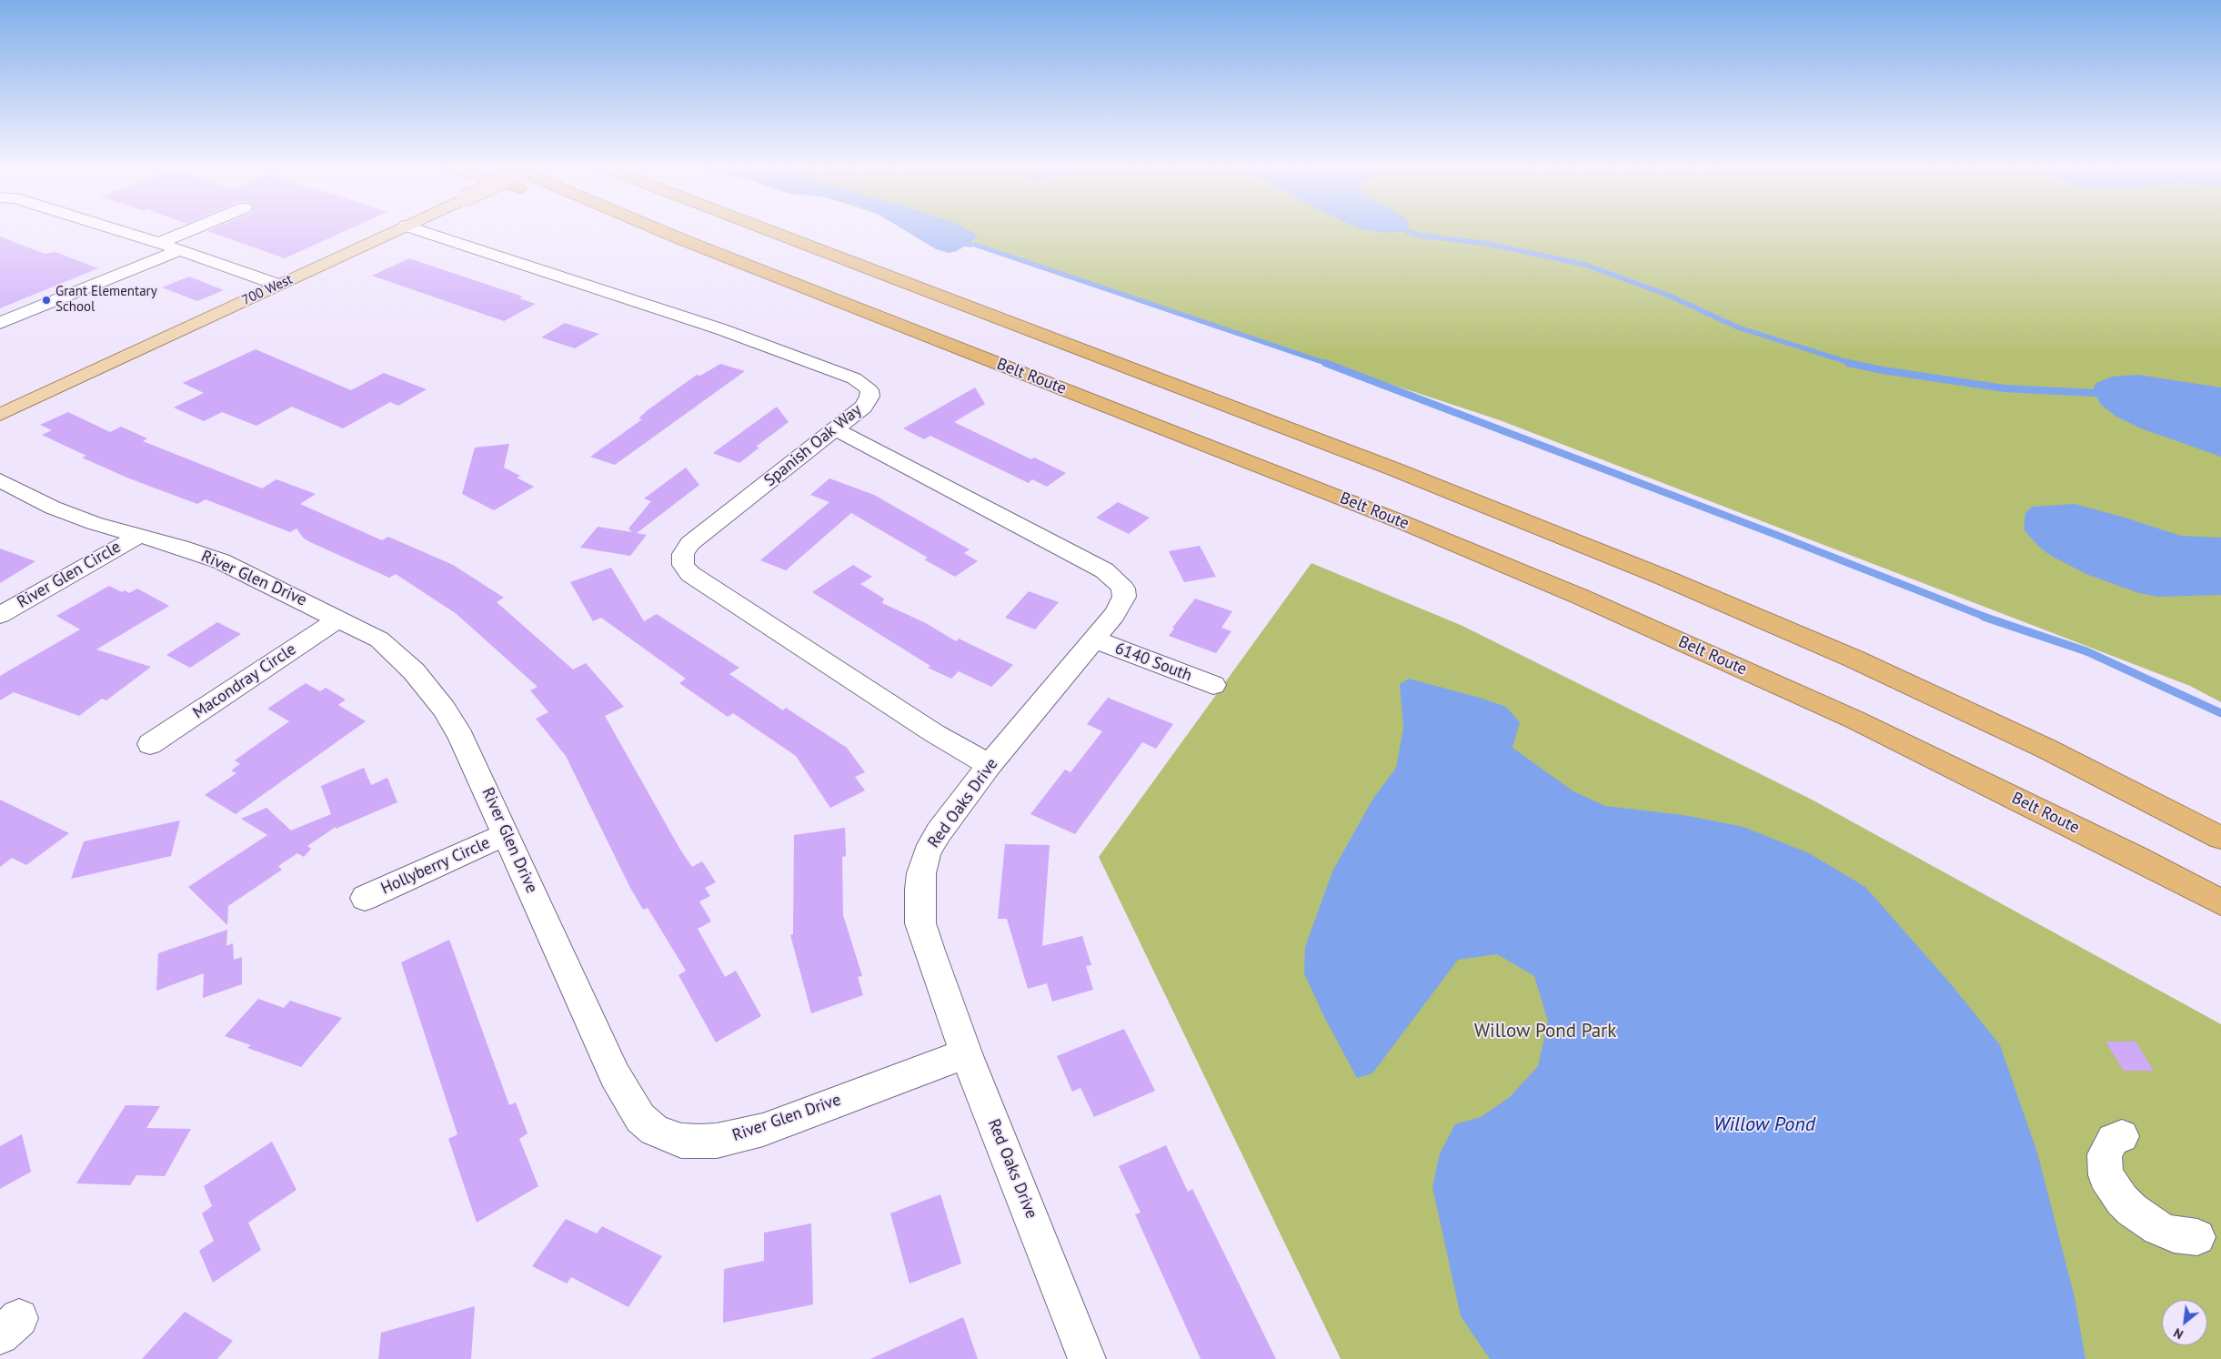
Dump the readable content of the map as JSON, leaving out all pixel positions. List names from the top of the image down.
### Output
{
  "streets": {
    "highway": ["Belt Route"],
    "main road": ["700 West"],
    "street": [
      "Spanish Oak Way",
      "River Glen Circle",
      "River Glen Drive",
      "6140 South",
      "Macondray Circle",
      "Red Oaks Drive",
      "Hollyberry Circle"
    ]
  },
  "crossings": [
    ["Spanish Oak Way", "Red Oaks Drive"],
    ["River Glen Circle", "River Glen Drive"],
    ["River Glen Drive", "Macondray Circle"],
    ["River Glen Drive", "Red Oaks Drive"],
    ["River Glen Drive", "Hollyberry Circle"],
    ["6140 South", "Red Oaks Drive"]
  ],
  "water": ["Willow Pond"],
  "parks": ["Willow Pond Park"],
  "places": ["Grant Elementary School"],
  "north": "bottom left"
}
